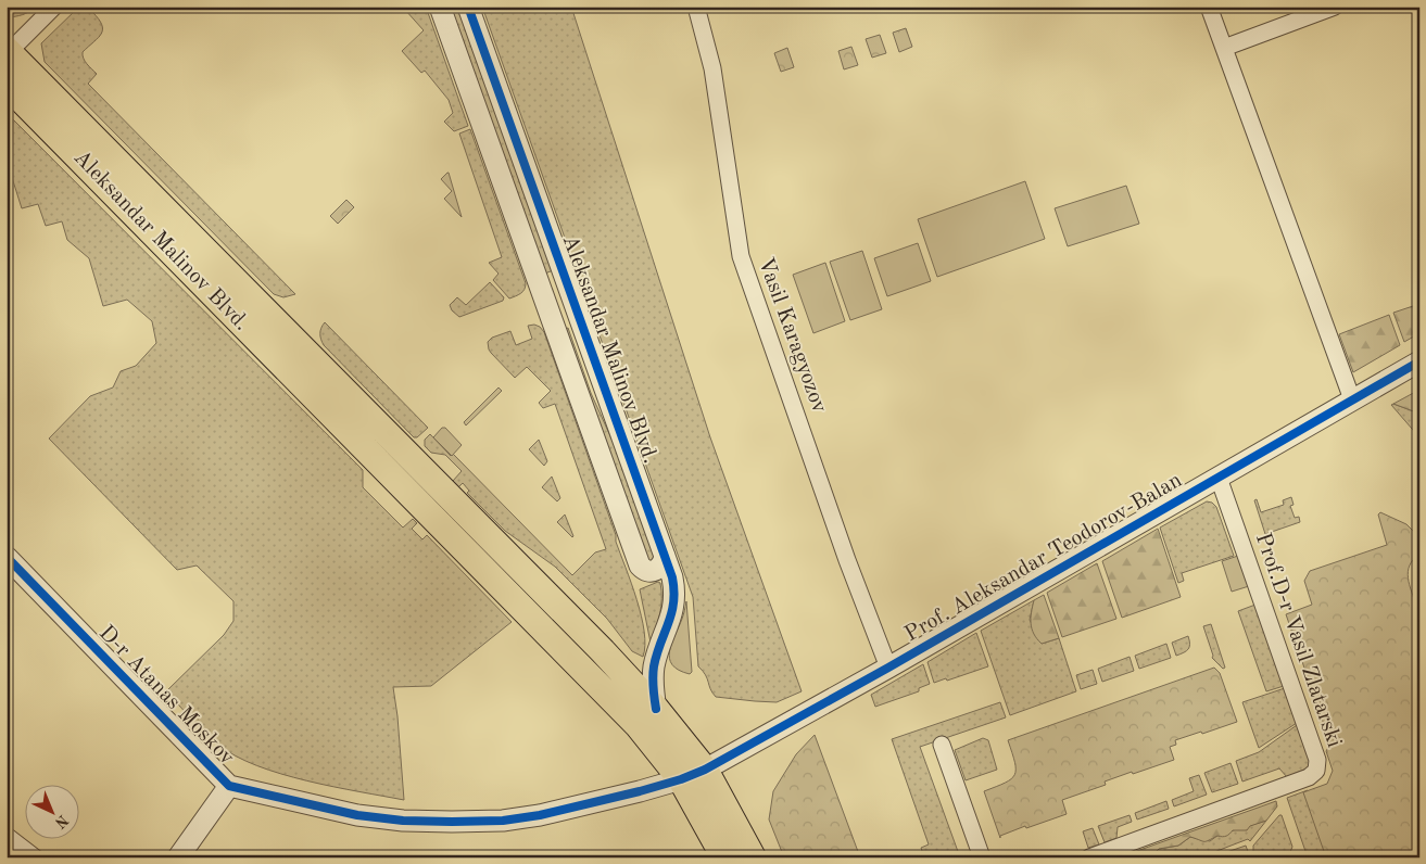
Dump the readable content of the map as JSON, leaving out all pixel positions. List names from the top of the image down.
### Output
{
  "streets": {
    "main road": ["Aleksandar Malinov Blvd."],
    "street": [
      "Vasil Karagyozov",
      "Prof. Aleksandar Teodorov-Balan",
      "Prof.D-r Vasil Zlatarski",
      "D-r Atanas Moskov"
    ]
  },
  "crossings": [
    ["Aleksandar Malinov Blvd.", "Prof. Aleksandar Teodorov-Balan"],
    ["Aleksandar Malinov Blvd.", "D-r Atanas Moskov"],
    ["Vasil Karagyozov", "Prof. Aleksandar Teodorov-Balan"],
    ["Prof. Aleksandar Teodorov-Balan", "Prof.D-r Vasil Zlatarski"],
    ["Prof. Aleksandar Teodorov-Balan", "D-r Atanas Moskov"]
  ],
  "north": "bottom right"
}
